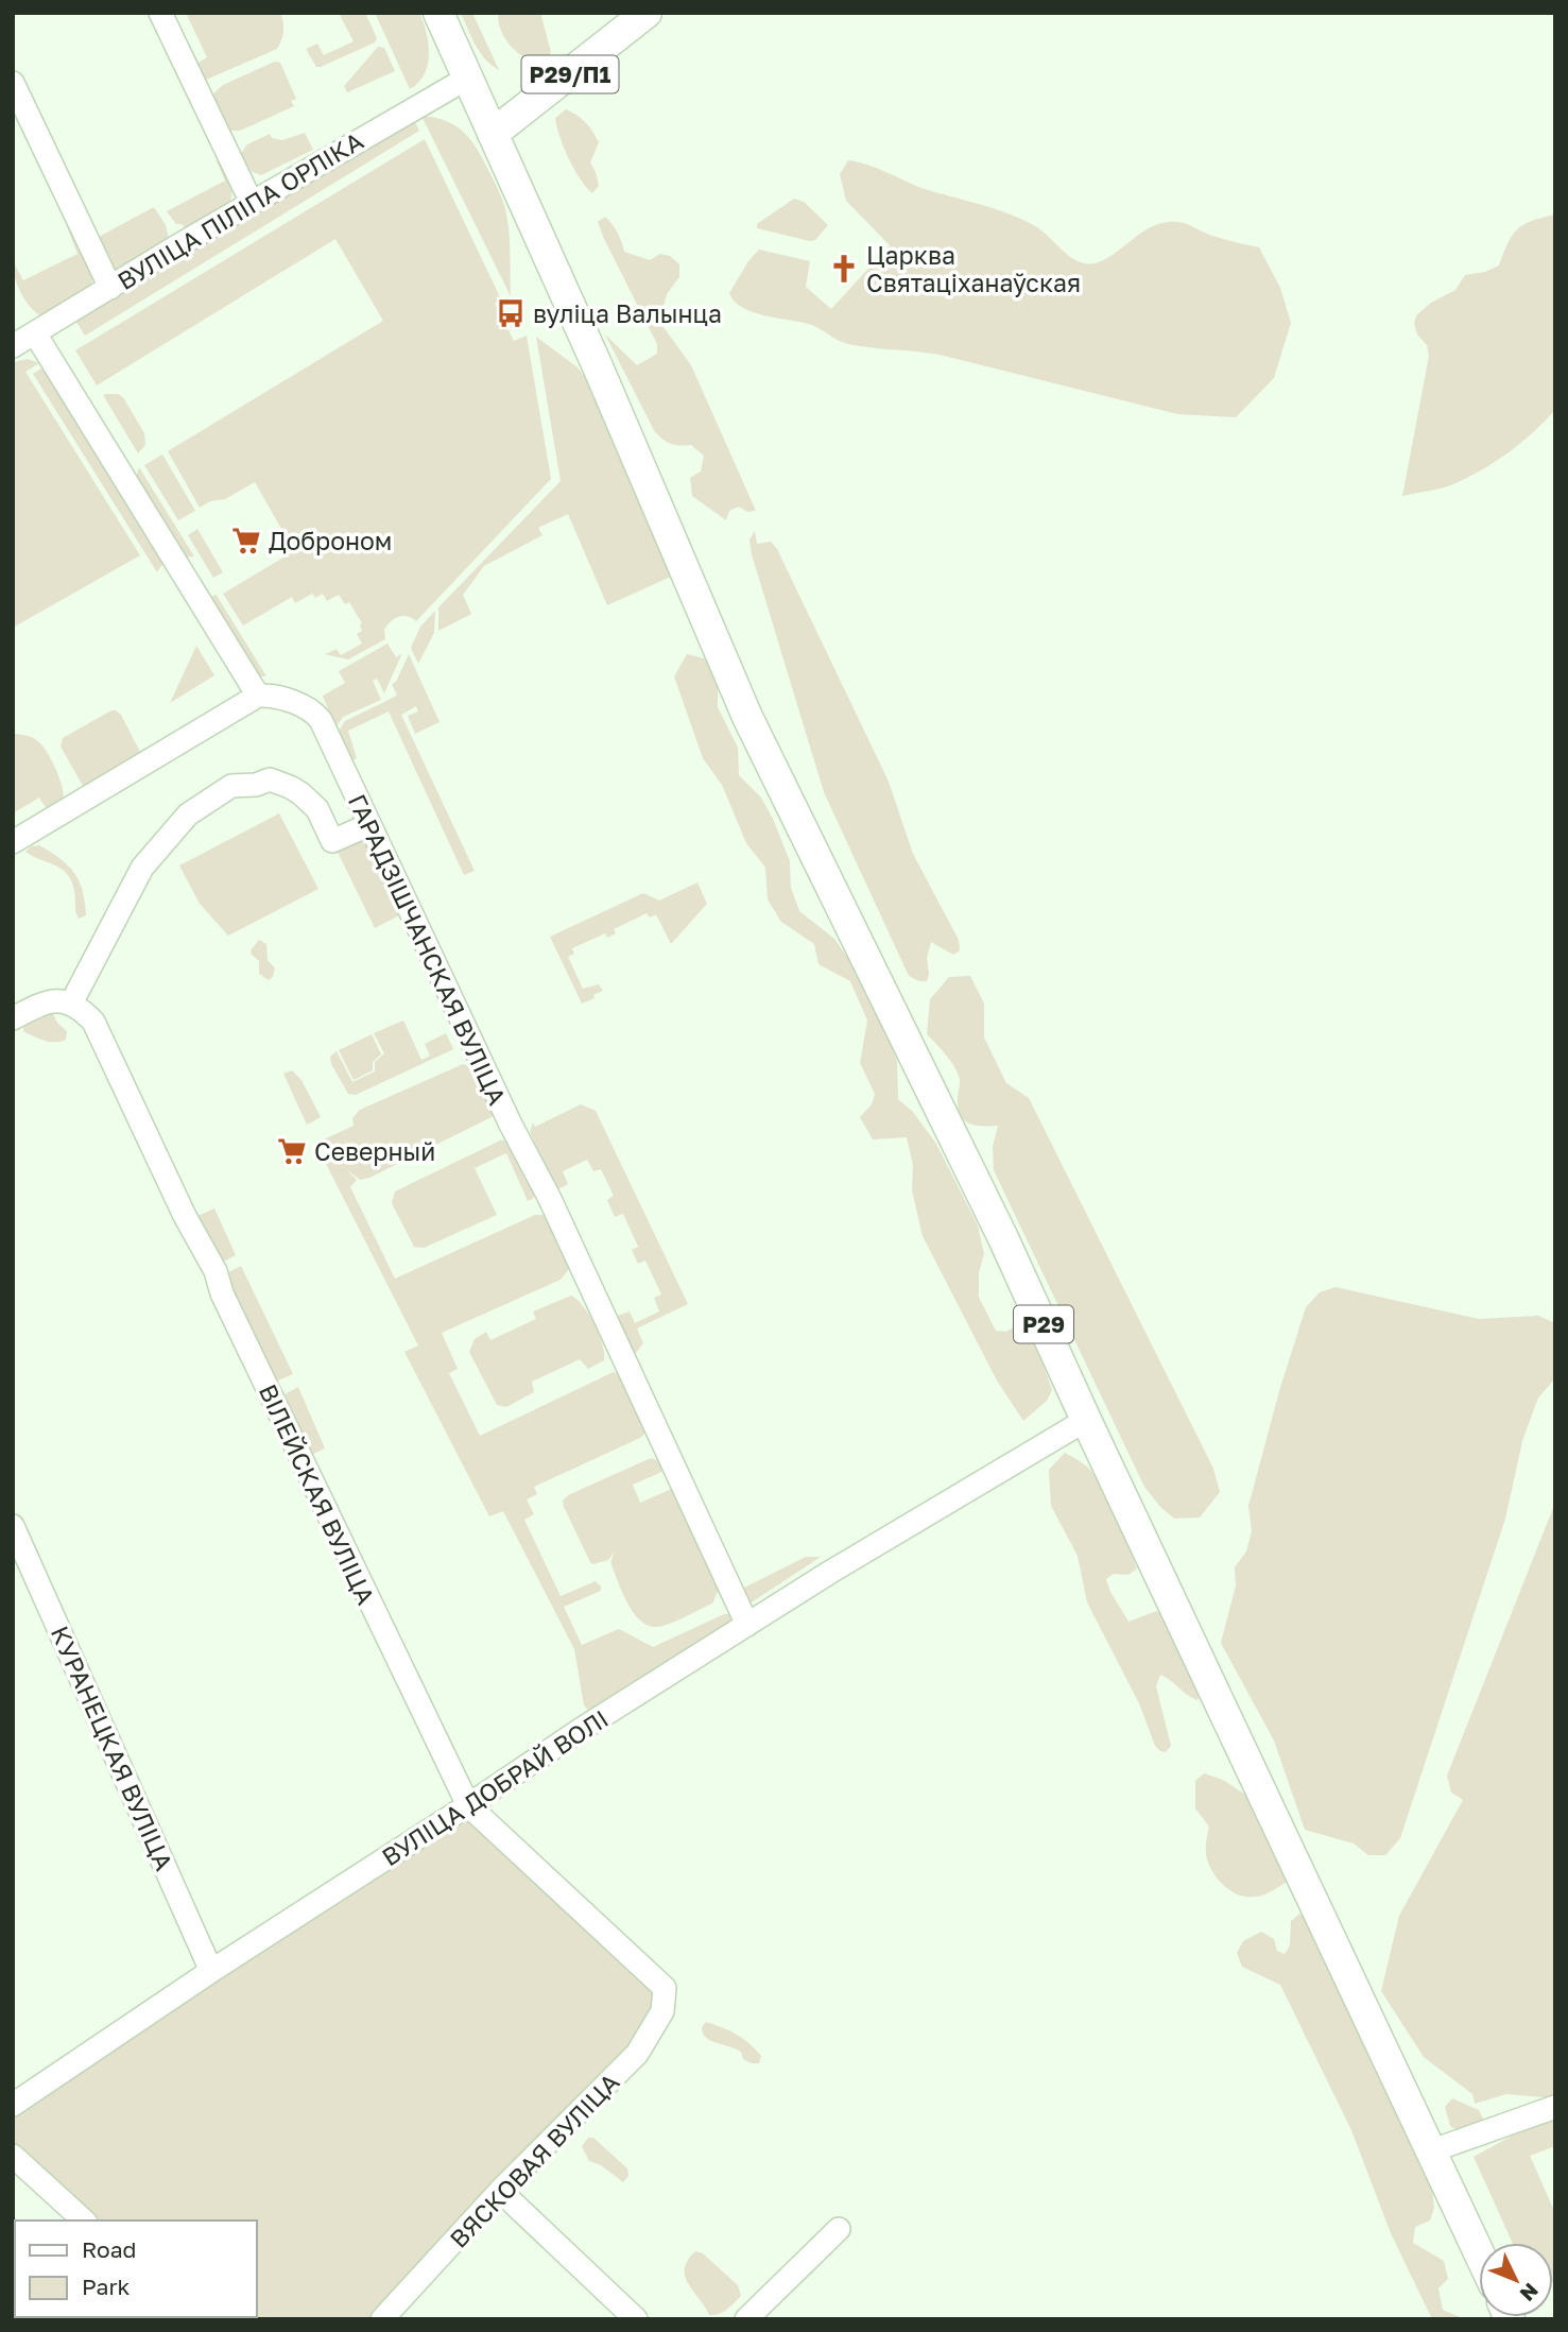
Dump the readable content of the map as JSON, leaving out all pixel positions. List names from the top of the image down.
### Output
{
  "streets": {
    "main road": ["Р29/П1", "Р29"],
    "street": [
      "ВУЛІЦА ПІЛІПА ОРЛІКА",
      "ГАРАДЗІШЧАНСКАЯ ВУЛІЦА",
      "ВІЛЕЙСКАЯ ВУЛІЦА",
      "КУРАНЕЦКАЯ ВУЛІЦА",
      "ВУЛІЦА ДОБРАЙ ВОЛІ",
      "ВЯСКОВАЯ ВУЛІЦА"
    ]
  },
  "crossings": [
    ["Р29/П1", "Р29"],
    ["ВУЛІЦА ПІЛІПА ОРЛІКА", "Р29"],
    ["ГАРАДЗІШЧАНСКАЯ ВУЛІЦА", "ВУЛІЦА ДОБРАЙ ВОЛІ"],
    ["Р29", "ВУЛІЦА ДОБРАЙ ВОЛІ"],
    ["ВІЛЕЙСКАЯ ВУЛІЦА", "ВУЛІЦА ДОБРАЙ ВОЛІ"],
    ["ВІЛЕЙСКАЯ ВУЛІЦА", "ВЯСКОВАЯ ВУЛІЦА"],
    ["КУРАНЕЦКАЯ ВУЛІЦА", "ВУЛІЦА ДОБРАЙ ВОЛІ"]
  ],
  "places": {
    "church": ["Царква Святаціханаўская"],
    "bus stop": ["вуліца Валынца"],
    "supermarket": ["Доброном", "Северный"]
  },
  "legend": ["Road", "Park"],
  "north": "bottom right"
}
